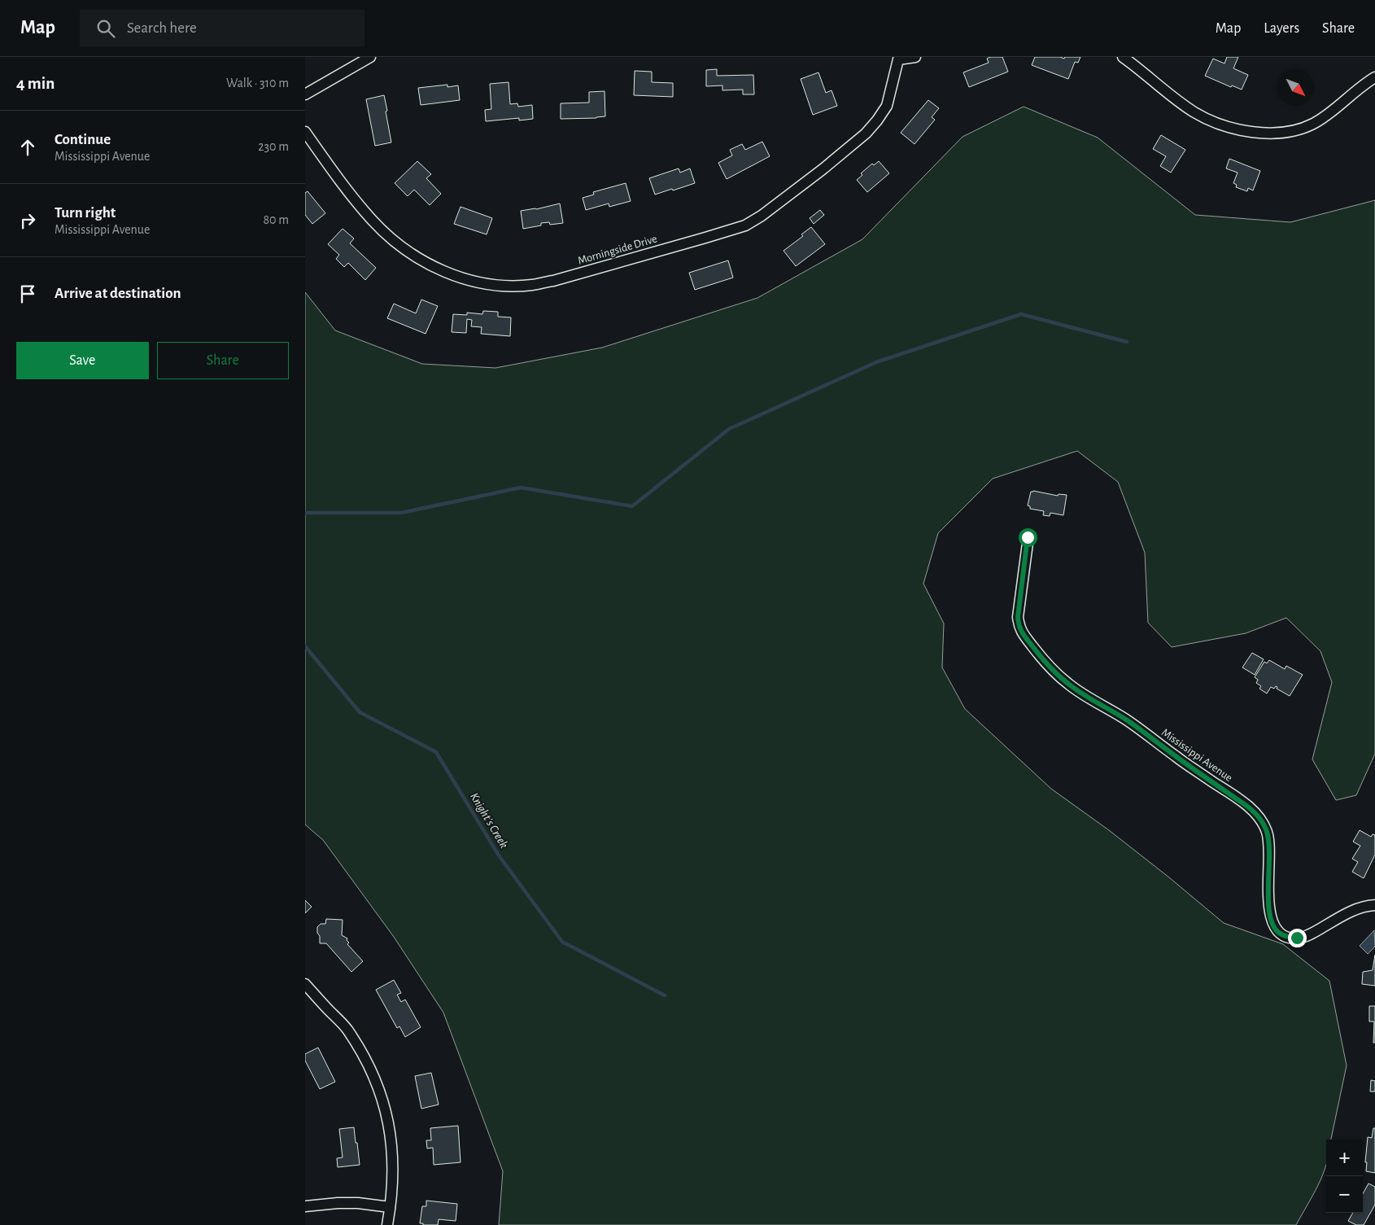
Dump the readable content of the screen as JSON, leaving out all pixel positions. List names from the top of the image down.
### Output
{
  "streets": {
    "street": ["Morningside Drive", "Mississippi Avenue"]
  },
  "water": ["Knight's Creek"],
  "north": "bottom right",
  "page": {
    "header": "Map",
    "search": "Search here",
    "nav": ["Map", "Layers", "Share"],
    "heading": ["4 min", "Walk · 310 m"],
    "list": [
      ["Continue", "Mississippi Avenue", "230 m"],
      ["Turn right", "Mississippi Avenue", "80 m"],
      "Arrive at destination"
    ],
    "buttons": ["Save", "Share"],
    "map_buttons": ["+", "−"]
  }
}
